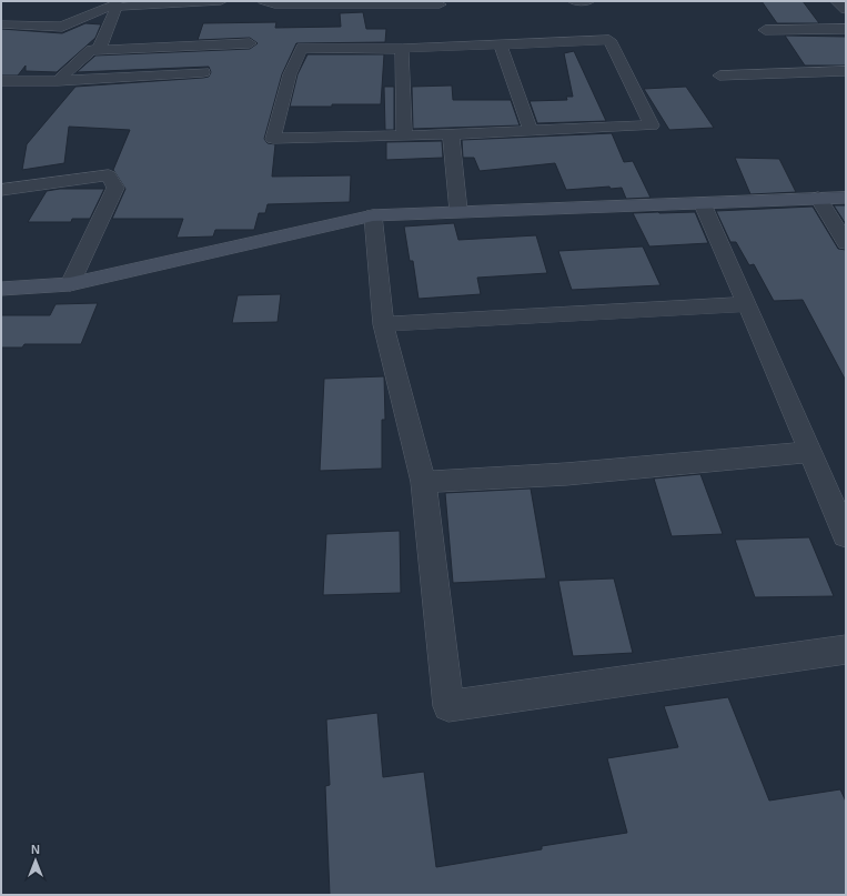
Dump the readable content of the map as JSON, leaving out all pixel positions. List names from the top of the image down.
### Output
{
  "north": "top"
}
